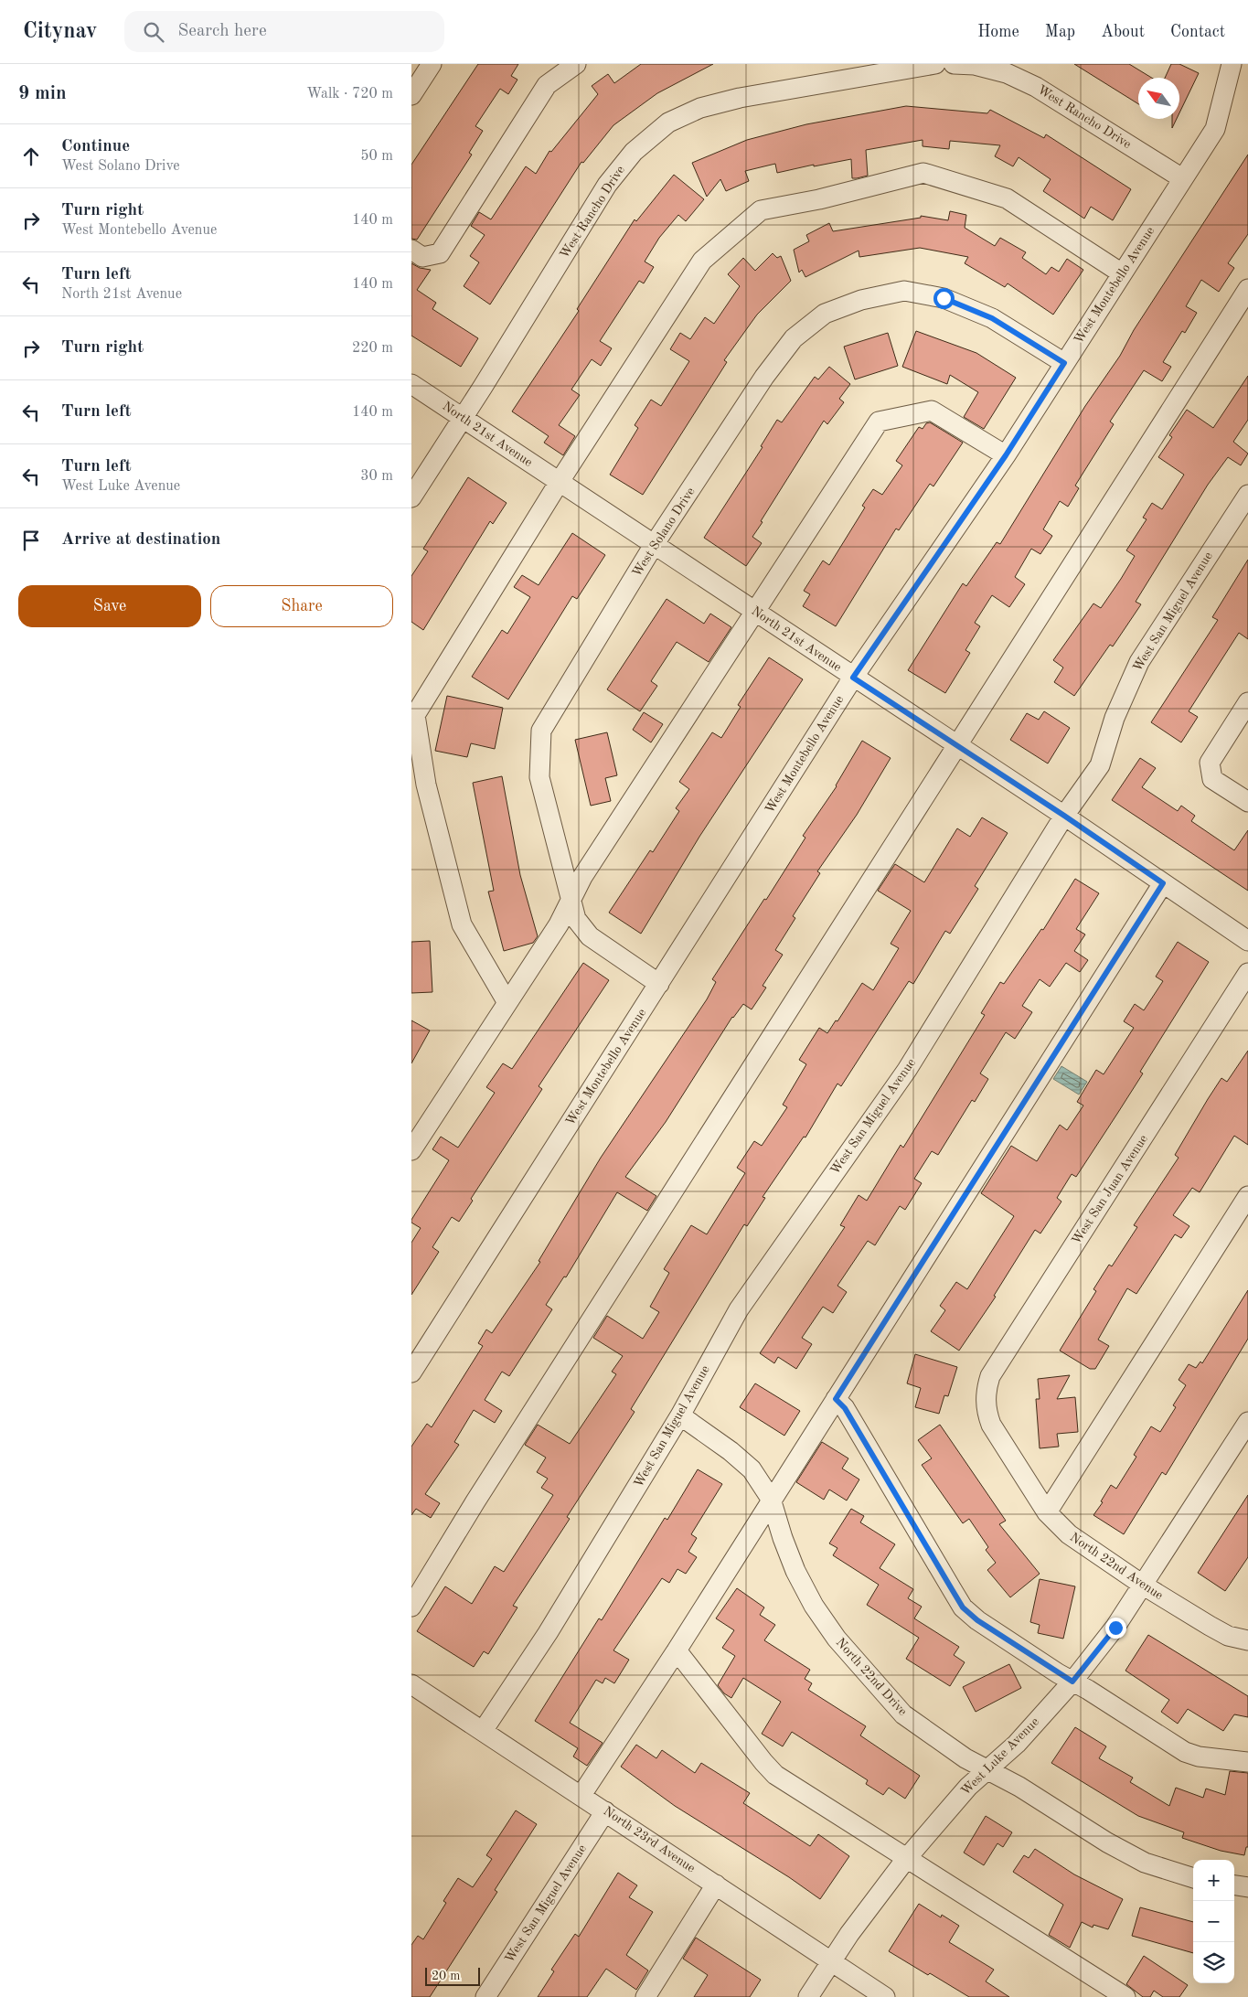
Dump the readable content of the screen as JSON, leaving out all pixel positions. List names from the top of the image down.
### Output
{
  "streets": {
    "street": [
      "West Rancho Drive",
      "West Montebello Avenue",
      "North 21st Avenue",
      "West Solano Drive",
      "West San Miguel Avenue",
      "West San Juan Avenue",
      "North 22nd Avenue",
      "North 22nd Drive",
      "West Luke Avenue",
      "North 23rd Avenue"
    ]
  },
  "crossings": [
    ["West Rancho Drive", "West Montebello Avenue"],
    ["West Rancho Drive", "North 21st Avenue"],
    ["West Montebello Avenue", "North 21st Avenue"],
    ["West Montebello Avenue", "West Solano Drive"],
    ["North 21st Avenue", "West Solano Drive"],
    ["North 21st Avenue", "West San Miguel Avenue"],
    ["West San Miguel Avenue", "North 22nd Drive"],
    ["West San Miguel Avenue", "North 23rd Avenue"],
    ["West San Juan Avenue", "North 22nd Avenue"],
    ["North 22nd Avenue", "West Luke Avenue"],
    ["North 22nd Drive", "West Luke Avenue"],
    ["West Luke Avenue", "North 23rd Avenue"]
  ],
  "scale_bar": "20 m",
  "north": "top left",
  "page": {
    "header": "Citynav",
    "search": "Search here",
    "nav": [
      "Home",
      "Map",
      "About",
      "Contact"
    ],
    "heading": ["9 min", "Walk · 720 m"],
    "list": [
      ["Continue", "West Solano Drive", "50 m"],
      ["Turn right", "West Montebello Avenue", "140 m"],
      ["Turn left", "North 21st Avenue", "140 m"],
      ["Turn right", "220 m"],
      ["Turn left", "140 m"],
      ["Turn left", "West Luke Avenue", "30 m"],
      "Arrive at destination"
    ],
    "buttons": ["Save", "Share"],
    "map_buttons": ["+", "−"],
    "scale": "20 m"
  }
}
